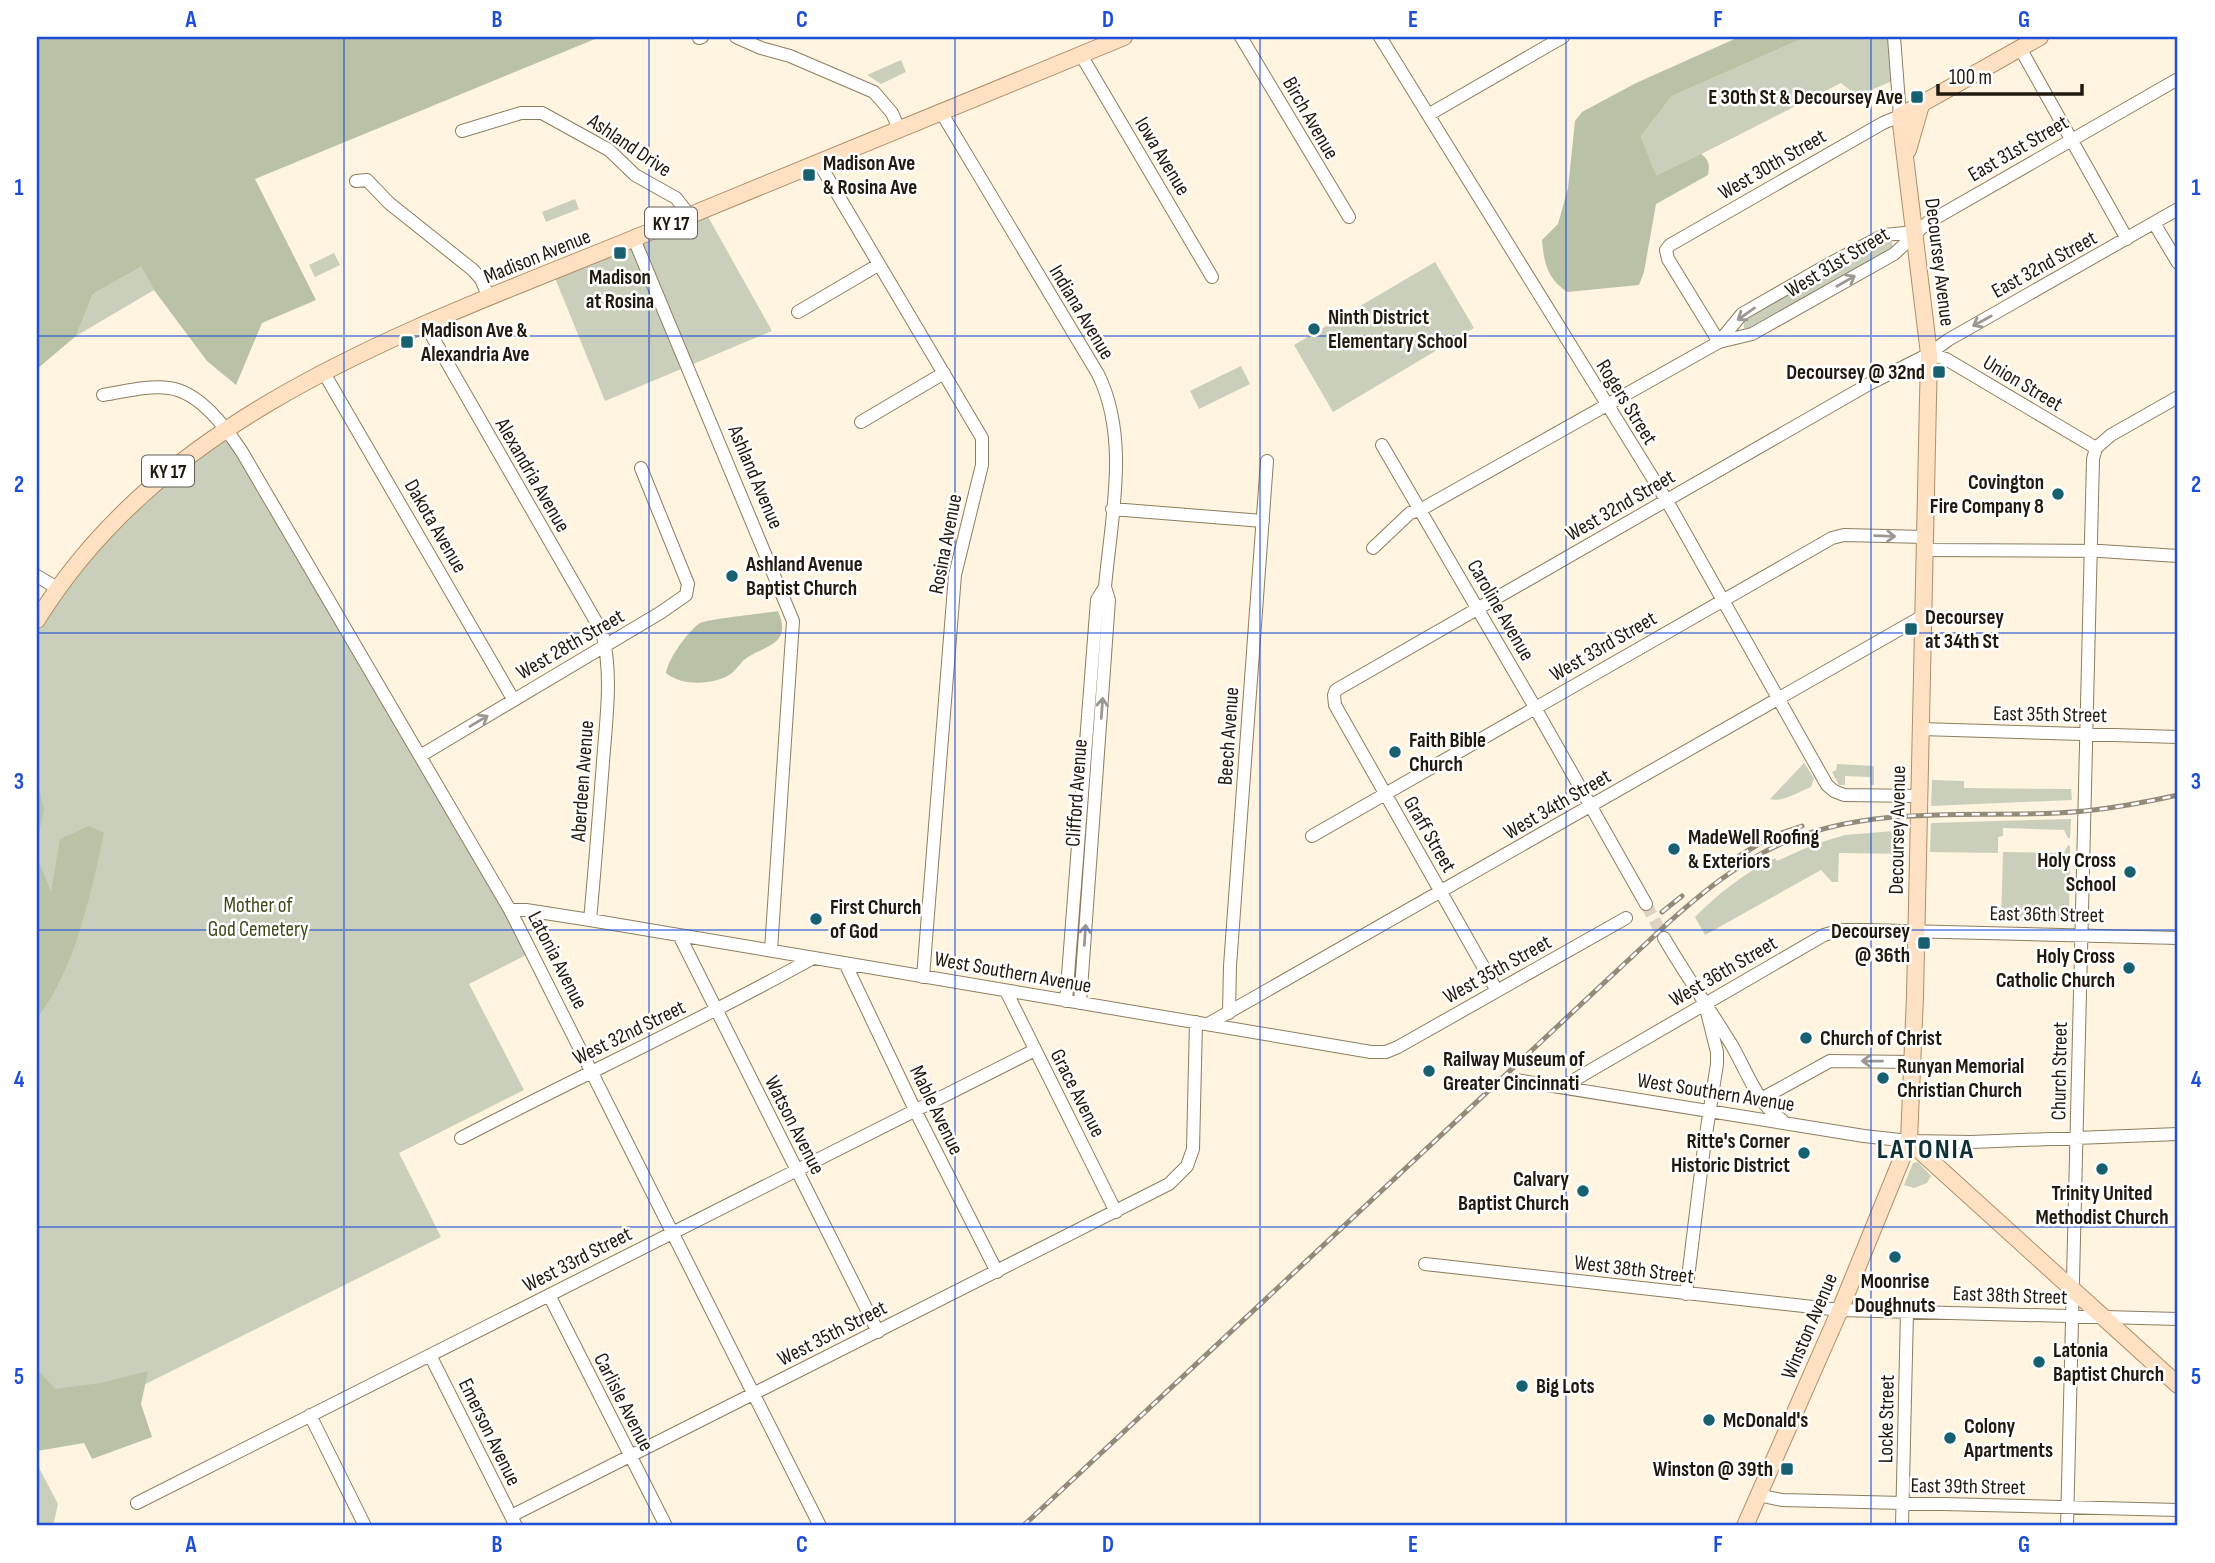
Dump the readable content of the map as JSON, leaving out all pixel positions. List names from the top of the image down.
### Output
{
  "streets": {
    "main road": [
      "KY 17",
      "Madison Avenue",
      "Decoursey Avenue",
      "Winston Avenue"
    ],
    "street": [
      "Birch Avenue",
      "Ashland Drive",
      "East 31st Street",
      "Iowa Avenue",
      "West 30th Street",
      "West 31st Street",
      "East 32nd Street",
      "Indiana Avenue",
      "Union Street",
      "Rogers Street",
      "Alexandria Avenue",
      "Ashland Avenue",
      "West 32nd Street",
      "Dakota Avenue",
      "Rosina Avenue",
      "Caroline Avenue",
      "West 28th Street",
      "West 33rd Street",
      "East 35th Street",
      "Beech Avenue",
      "Aberdeen Avenue",
      "Clifford Avenue",
      "West 34th Street",
      "Graff Street",
      "East 36th Street",
      "Latonia Avenue",
      "West 35th Street",
      "West 36th Street",
      "West Southern Avenue",
      "Church Street",
      "Grace Avenue",
      "Mable Avenue",
      "Watson Avenue",
      "West 38th Street",
      "East 38th Street",
      "Carlisle Avenue",
      "Locke Street",
      "Emerson Avenue",
      "East 39th Street"
    ]
  },
  "crossings": [
    ["Ashland Drive", "Madison Avenue"],
    ["East 31st Street", "West 31st Street"],
    ["East 31st Street", "Decoursey Avenue"],
    ["Iowa Avenue", "Madison Avenue"],
    ["West 30th Street", "West 31st Street"],
    ["West 30th Street", "Decoursey Avenue"],
    ["Madison Avenue", "Indiana Avenue"],
    ["Madison Avenue", "Alexandria Avenue"],
    ["Madison Avenue", "Ashland Avenue"],
    ["Madison Avenue", "Dakota Avenue"],
    ["Madison Avenue", "Rosina Avenue"],
    ["Madison Avenue", "Latonia Avenue"],
    ["West 31st Street", "Decoursey Avenue"],
    ["West 31st Street", "Rogers Street"],
    ["West 31st Street", "Caroline Avenue"],
    ["Decoursey Avenue", "East 32nd Street"],
    ["Decoursey Avenue", "Union Street"],
    ["Decoursey Avenue", "Rogers Street"],
    ["Decoursey Avenue", "West 32nd Street"],
    ["Decoursey Avenue", "West 33rd Street"],
    ["Decoursey Avenue", "East 35th Street"],
    ["Decoursey Avenue", "West 34th Street"],
    ["Decoursey Avenue", "East 36th Street"],
    ["Decoursey Avenue", "West 36th Street"],
    ["Decoursey Avenue", "West Southern Avenue"],
    ["Decoursey Avenue", "Winston Avenue"],
    ["East 32nd Street", "Union Street"],
    ["East 32nd Street", "West 32nd Street"],
    ["Indiana Avenue", "Clifford Avenue"],
    ["Union Street", "West 32nd Street"],
    ["Union Street", "Church Street"],
    ["Rogers Street", "West 32nd Street"],
    ["Rogers Street", "West 33rd Street"],
    ["Rogers Street", "West 34th Street"],
    ["Alexandria Avenue", "West 28th Street"],
    ["Alexandria Avenue", "Aberdeen Avenue"],
    ["Ashland Avenue", "West Southern Avenue"],
    ["West 32nd Street", "Caroline Avenue"],
    ["West 32nd Street", "Graff Street"],
    ["West 32nd Street", "Latonia Avenue"],
    ["West 32nd Street", "West Southern Avenue"],
    ["West 32nd Street", "Watson Avenue"],
    ["Dakota Avenue", "West 28th Street"],
    ["Rosina Avenue", "West Southern Avenue"],
    ["Caroline Avenue", "West 33rd Street"],
    ["Caroline Avenue", "West 34th Street"],
    ["West 28th Street", "Aberdeen Avenue"],
    ["West 28th Street", "Latonia Avenue"],
    ["West 33rd Street", "Graff Street"],
    ["West 33rd Street", "Latonia Avenue"],
    ["West 33rd Street", "Church Street"],
    ["West 33rd Street", "Grace Avenue"],
    ["West 33rd Street", "Mable Avenue"],
    ["West 33rd Street", "Watson Avenue"],
    ["West 33rd Street", "Carlisle Avenue"],
    ["West 33rd Street", "Emerson Avenue"],
    ["East 35th Street", "Church Street"],
    ["Beech Avenue", "West 34th Street"],
    ["Aberdeen Avenue", "West Southern Avenue"],
    ["Clifford Avenue", "West Southern Avenue"],
    ["West 34th Street", "Graff Street"],
    ["West 34th Street", "West 35th Street"],
    ["West 34th Street", "West Southern Avenue"],
    ["Graff Street", "West 35th Street"],
    ["East 36th Street", "West 36th Street"],
    ["East 36th Street", "Church Street"],
    ["Latonia Avenue", "West 35th Street"],
    ["Latonia Avenue", "West Southern Avenue"],
    ["West 35th Street", "West Southern Avenue"],
    ["West 35th Street", "Grace Avenue"],
    ["West 35th Street", "Mable Avenue"],
    ["West 35th Street", "Watson Avenue"],
    ["West 35th Street", "Carlisle Avenue"],
    ["West 35th Street", "Emerson Avenue"],
    ["West 36th Street", "West Southern Avenue"],
    ["West Southern Avenue", "Church Street"],
    ["West Southern Avenue", "Grace Avenue"],
    ["West Southern Avenue", "Mable Avenue"],
    ["West Southern Avenue", "Watson Avenue"],
    ["West Southern Avenue", "Winston Avenue"],
    ["Church Street", "East 38th Street"],
    ["Church Street", "East 39th Street"],
    ["West 38th Street", "East 38th Street"],
    ["West 38th Street", "Winston Avenue"],
    ["East 38th Street", "Winston Avenue"],
    ["East 38th Street", "Locke Street"],
    ["Winston Avenue", "East 39th Street"],
    ["Locke Street", "East 39th Street"]
  ],
  "one_way": ["East 32nd Street"],
  "districts": ["LATONIA"],
  "parks": ["Mother of God Cemetery"],
  "places": {
    "transit": [
      "E 30th St & Decoursey Ave",
      "Madison Ave & Rosina Ave",
      "Madison at Rosina",
      "Madison Ave & Alexandria Ave",
      "Decoursey @ 32nd",
      "Decoursey at 34th St",
      "Decoursey @ 36th",
      "Winston @ 39th"
    ],
    "other": [
      "Ninth District Elementary School",
      "Covington Fire Company 8",
      "Ashland Avenue Baptist Church",
      "Faith Bible Church",
      "MadeWell Roofing & Exteriors",
      "Holy Cross School",
      "First Church of God",
      "Holy Cross Catholic Church",
      "Church of Christ",
      "Railway Museum of Greater Cincinnati",
      "Runyan Memorial Christian Church",
      "Ritte's Corner Historic District",
      "Trinity United Methodist Church",
      "Calvary Baptist Church",
      "Moonrise Doughnuts",
      "Latonia Baptist Church",
      "Big Lots",
      "McDonald's",
      "Colony Apartments"
    ]
  },
  "scale_bar": "100 m",
  "grid": {
    "columns": [
      "A",
      "B",
      "C",
      "D",
      "E",
      "F",
      "G"
    ],
    "rows": [
      "1",
      "2",
      "3",
      "4",
      "5"
    ]
  }
}
